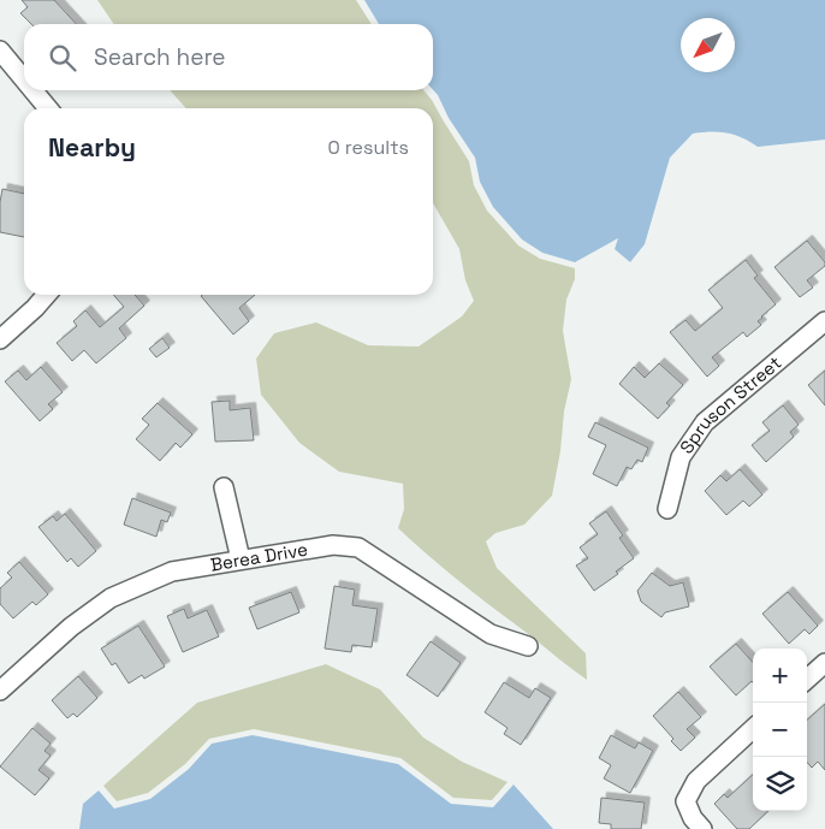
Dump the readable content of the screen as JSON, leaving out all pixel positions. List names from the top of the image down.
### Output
{
  "streets": {
    "street": ["Spruson Street", "Berea Drive"]
  },
  "north": "bottom left",
  "page": {
    "search": "Search here",
    "heading": ["Nearby", "0 results"],
    "map_buttons": ["+", "−"]
  }
}
